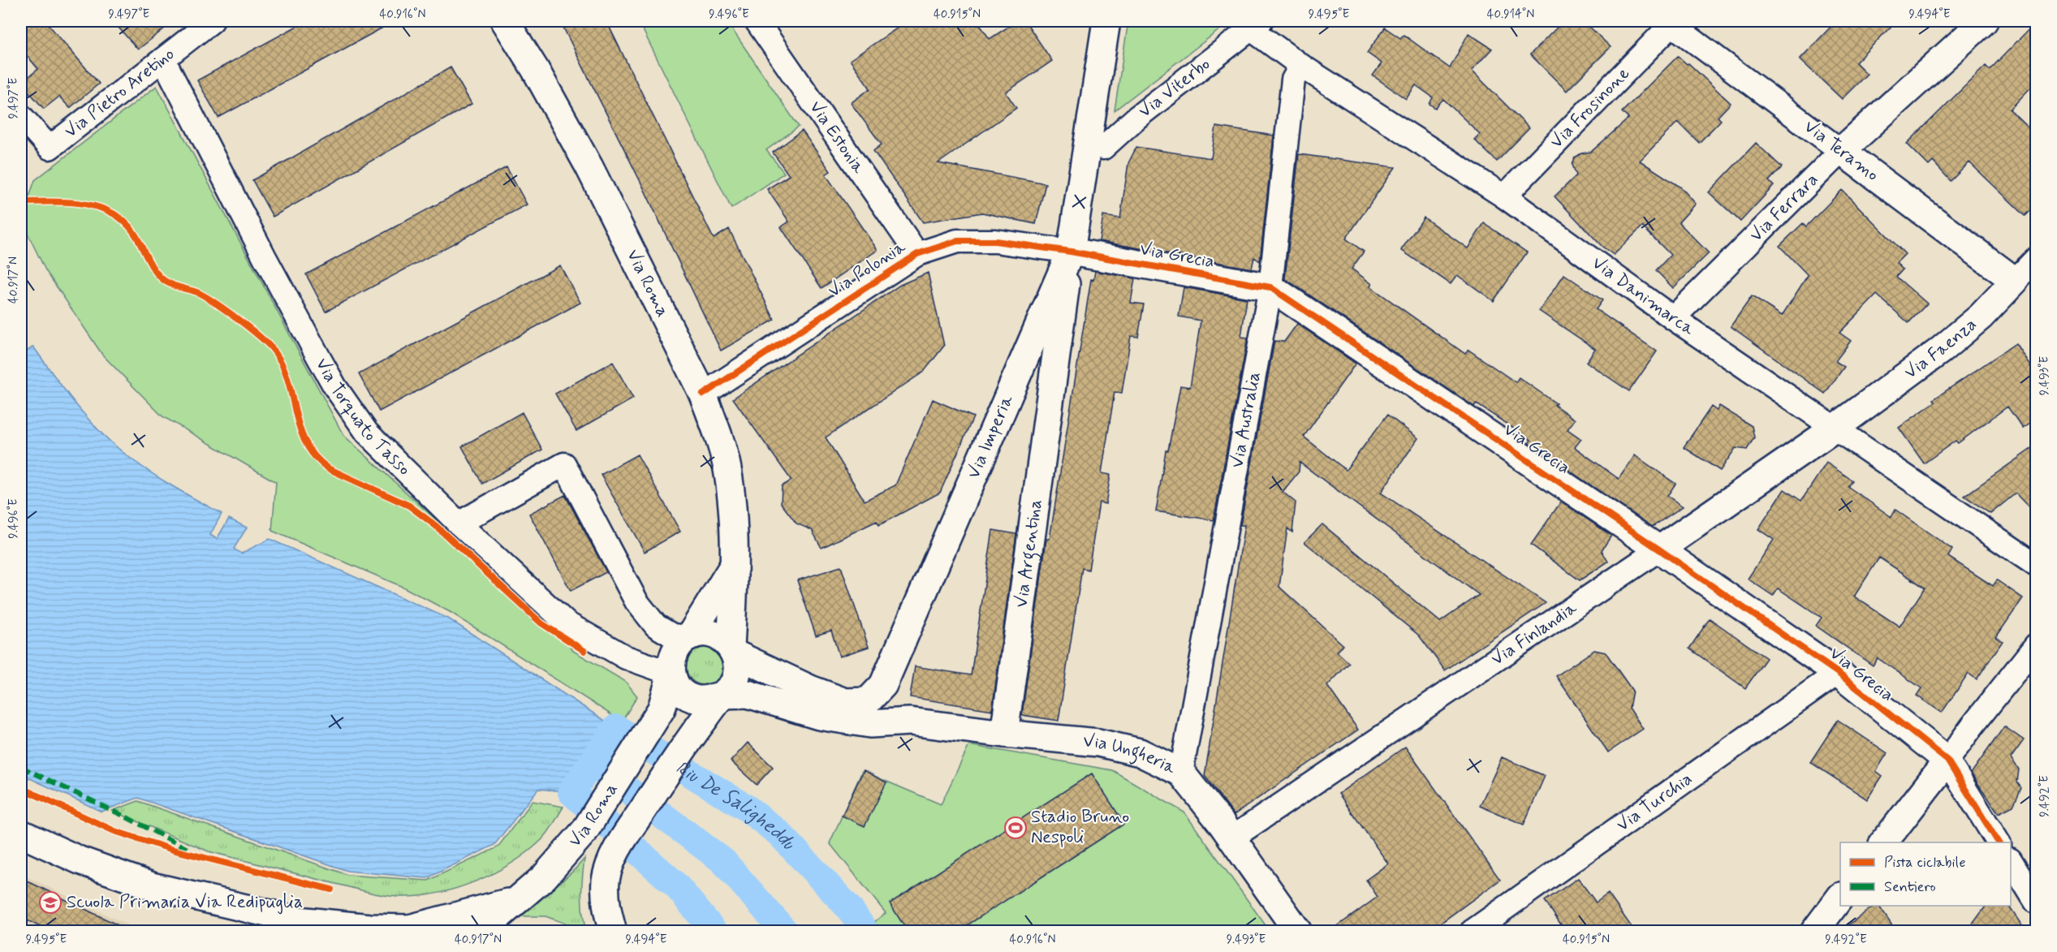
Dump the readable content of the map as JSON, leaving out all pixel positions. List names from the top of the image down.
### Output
{
  "streets": {
    "street": [
      "Via Viterbo",
      "Via Pietro Aretino",
      "Via Frosinone",
      "Via Estonia",
      "Via Teramo",
      "Via Ferrara",
      "Via Grecia",
      "Via Polonia",
      "Via Roma",
      "Via Danimarca",
      "Via Faenza",
      "Via Torquato Tasso",
      "Via Australia",
      "Via Imperia",
      "Via Argentina",
      "Via Finlandia",
      "Via Ungheria",
      "Via Turchia"
    ]
  },
  "crossings": [
    ["Via Viterbo", "Via Danimarca"],
    ["Via Viterbo", "Via Imperia"],
    ["Via Pietro Aretino", "Via Torquato Tasso"],
    ["Via Frosinone", "Via Teramo"],
    ["Via Frosinone", "Via Danimarca"],
    ["Via Estonia", "Via Polonia"],
    ["Via Teramo", "Via Ferrara"],
    ["Via Teramo", "Via Faenza"],
    ["Via Ferrara", "Via Danimarca"],
    ["Via Grecia", "Via Polonia"],
    ["Via Grecia", "Via Australia"],
    ["Via Grecia", "Via Imperia"],
    ["Via Grecia", "Via Argentina"],
    ["Via Grecia", "Via Finlandia"],
    ["Via Grecia", "Via Turchia"],
    ["Via Polonia", "Via Roma"],
    ["Via Polonia", "Via Imperia"],
    ["Via Polonia", "Via Argentina"],
    ["Via Roma", "Via Torquato Tasso"],
    ["Via Roma", "Via Imperia"],
    ["Via Roma", "Via Ungheria"],
    ["Via Danimarca", "Via Faenza"],
    ["Via Danimarca", "Via Australia"],
    ["Via Danimarca", "Via Finlandia"],
    ["Via Faenza", "Via Finlandia"],
    ["Via Torquato Tasso", "Via Imperia"],
    ["Via Torquato Tasso", "Via Ungheria"],
    ["Via Australia", "Via Ungheria"],
    ["Via Imperia", "Via Argentina"],
    ["Via Imperia", "Via Ungheria"],
    ["Via Argentina", "Via Ungheria"],
    ["Via Finlandia", "Via Ungheria"]
  ],
  "water": ["Riu De Saligheddu"],
  "places": {
    "sports": ["Stadio Bruno Nespoli"],
    "school or university": ["Scuola Primaria Via Redipuglia"]
  },
  "legend": ["Pista ciclabile", "Sentiero"],
  "coordinates": [
    "9.497°E",
    "40.916°N",
    "9.496°E",
    "40.915°N",
    "9.495°E",
    "40.914°N",
    "9.494°E",
    "40.917°N",
    "9.493°E",
    "9.492°E"
  ]
}
